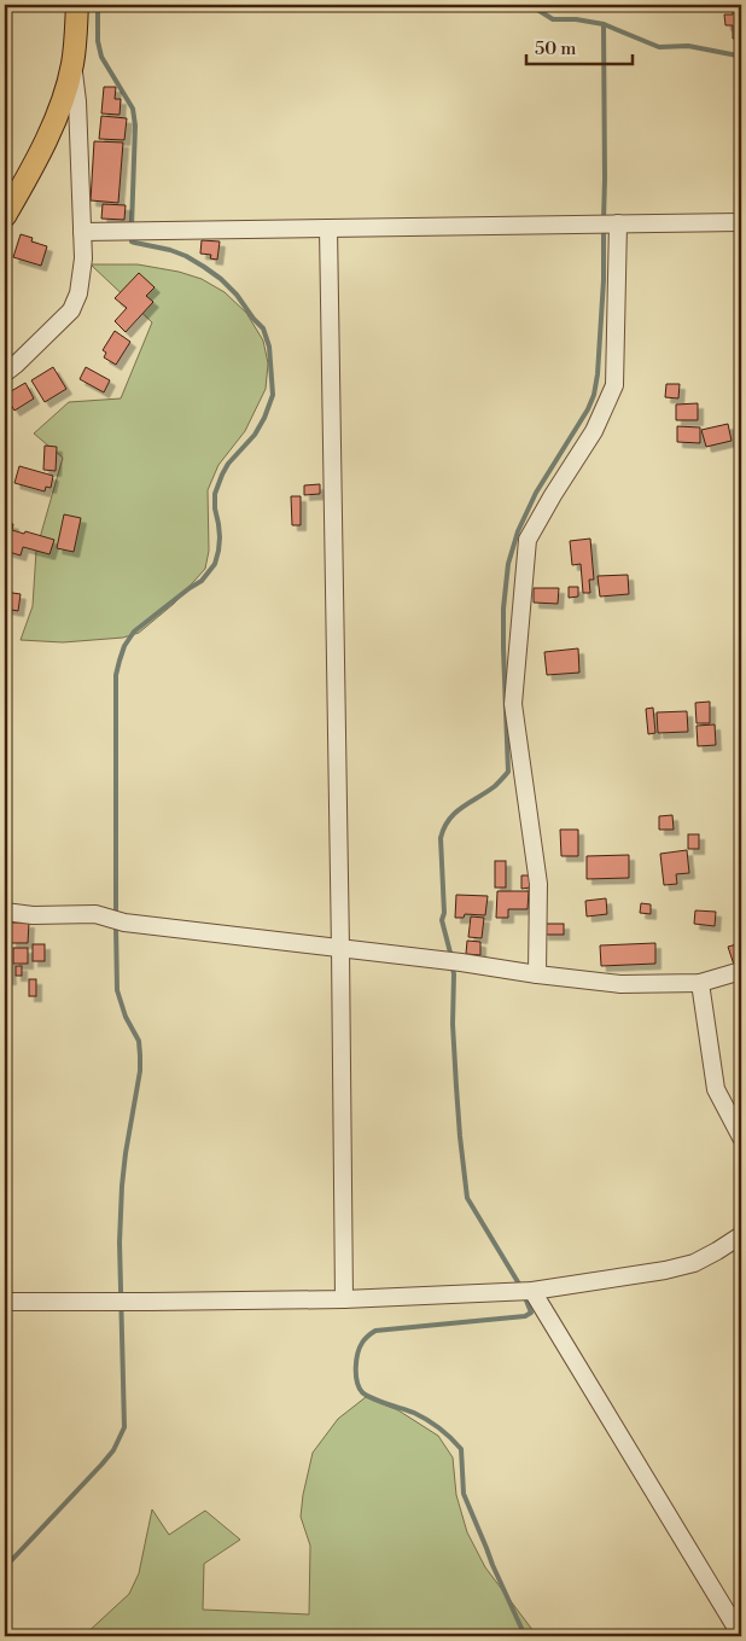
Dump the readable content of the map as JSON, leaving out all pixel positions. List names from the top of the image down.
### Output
{
  "scale_bar": "50 m"
}
